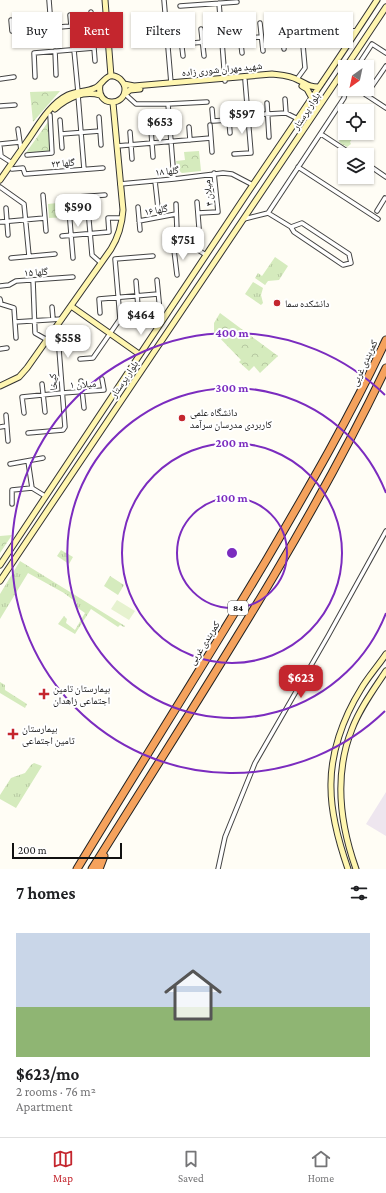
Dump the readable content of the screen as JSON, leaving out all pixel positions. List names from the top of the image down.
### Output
{
  "streets": {
    "highway": ["کمربندی غربی", "84"],
    "main road": ["شهید مهران شوری زاده", "بلوار پرستار"],
    "street": [
      "گلها ۲۳",
      "گلها ۱۸",
      "میلان ۴",
      "گلها ۱۶",
      "گلها ۱۵",
      "کیخا",
      "میلان ۱"
    ]
  },
  "crossings": [
    ["شهید مهران شوری زاده", "بلوار پرستار"],
    ["بلوار پرستار", "گلها ۱۸"],
    ["گلها ۱۸", "میلان ۴"],
    ["کیخا", "میلان ۱"]
  ],
  "places": {
    "other": ["دانشکده سما", "دانشگاه علمی کاربردی مدرسان سرآمد"],
    "health": ["بیمارستان تامین اجتماعی زاهدان", "بیمارستان تامین اجتماعی"]
  },
  "scale_bar": "200 m",
  "north": "bottom left",
  "page": {
    "chip": [
      "Buy",
      "Rent",
      "Filters",
      "New",
      "Apartment"
    ],
    "price": [
      "$597",
      "$653",
      "$590",
      "$751",
      "$464",
      "$558",
      "$623"
    ],
    "scale": "200 m",
    "heading": "7 homes",
    "list": [
      {
        "name": "$623/mo",
        "note": "2 rooms · 76 m² · Apartment"
      }
    ],
    "tabs": ["Map", "Saved", "Home"]
  },
  "rings": [
    "400 m",
    "300 m",
    "200 m",
    "100 m"
  ]
}
